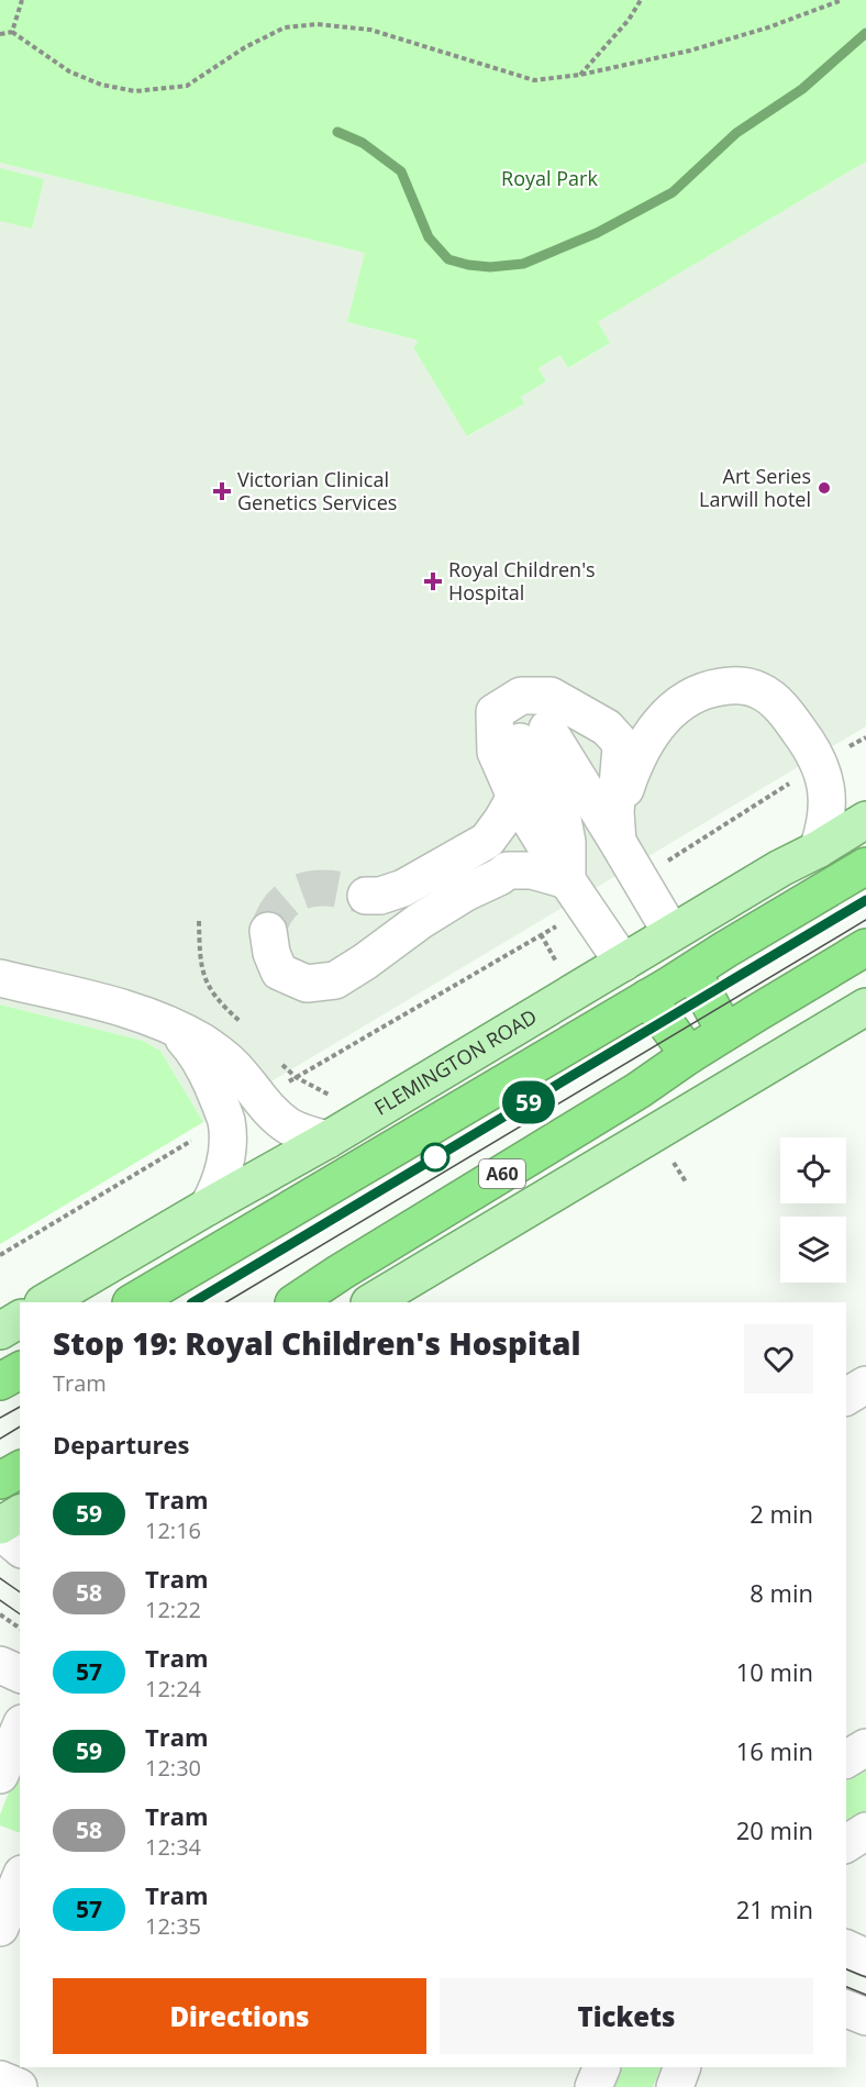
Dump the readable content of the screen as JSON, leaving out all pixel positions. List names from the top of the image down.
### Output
{
  "streets": {
    "highway": ["A60"],
    "main road": ["FLEMINGTON ROAD"]
  },
  "parks": ["Royal Park"],
  "places": {
    "other": ["Art Series Larwill hotel"],
    "health": ["Victorian Clinical Genetics Services", "Royal Children's Hospital"]
  },
  "lines": ["tram line 59"],
  "page": {
    "on_map": "59",
    "heading": [
      ["Stop 19: Royal Children's Hospital", "Tram"],
      "Departures"
    ],
    "list": [
      {
        "mark": "59",
        "name": "Tram",
        "note": "12:16",
        "value": "2 min"
      },
      {
        "mark": "58",
        "name": "Tram",
        "note": "12:22",
        "value": "8 min"
      },
      {
        "mark": "57",
        "name": "Tram",
        "note": "12:24",
        "value": "10 min"
      },
      {
        "mark": "59",
        "name": "Tram",
        "note": "12:30",
        "value": "16 min"
      },
      {
        "mark": "58",
        "name": "Tram",
        "note": "12:34",
        "value": "20 min"
      },
      {
        "mark": "57",
        "name": "Tram",
        "note": "12:35",
        "value": "21 min"
      }
    ],
    "buttons": ["Directions", "Tickets"]
  }
}
